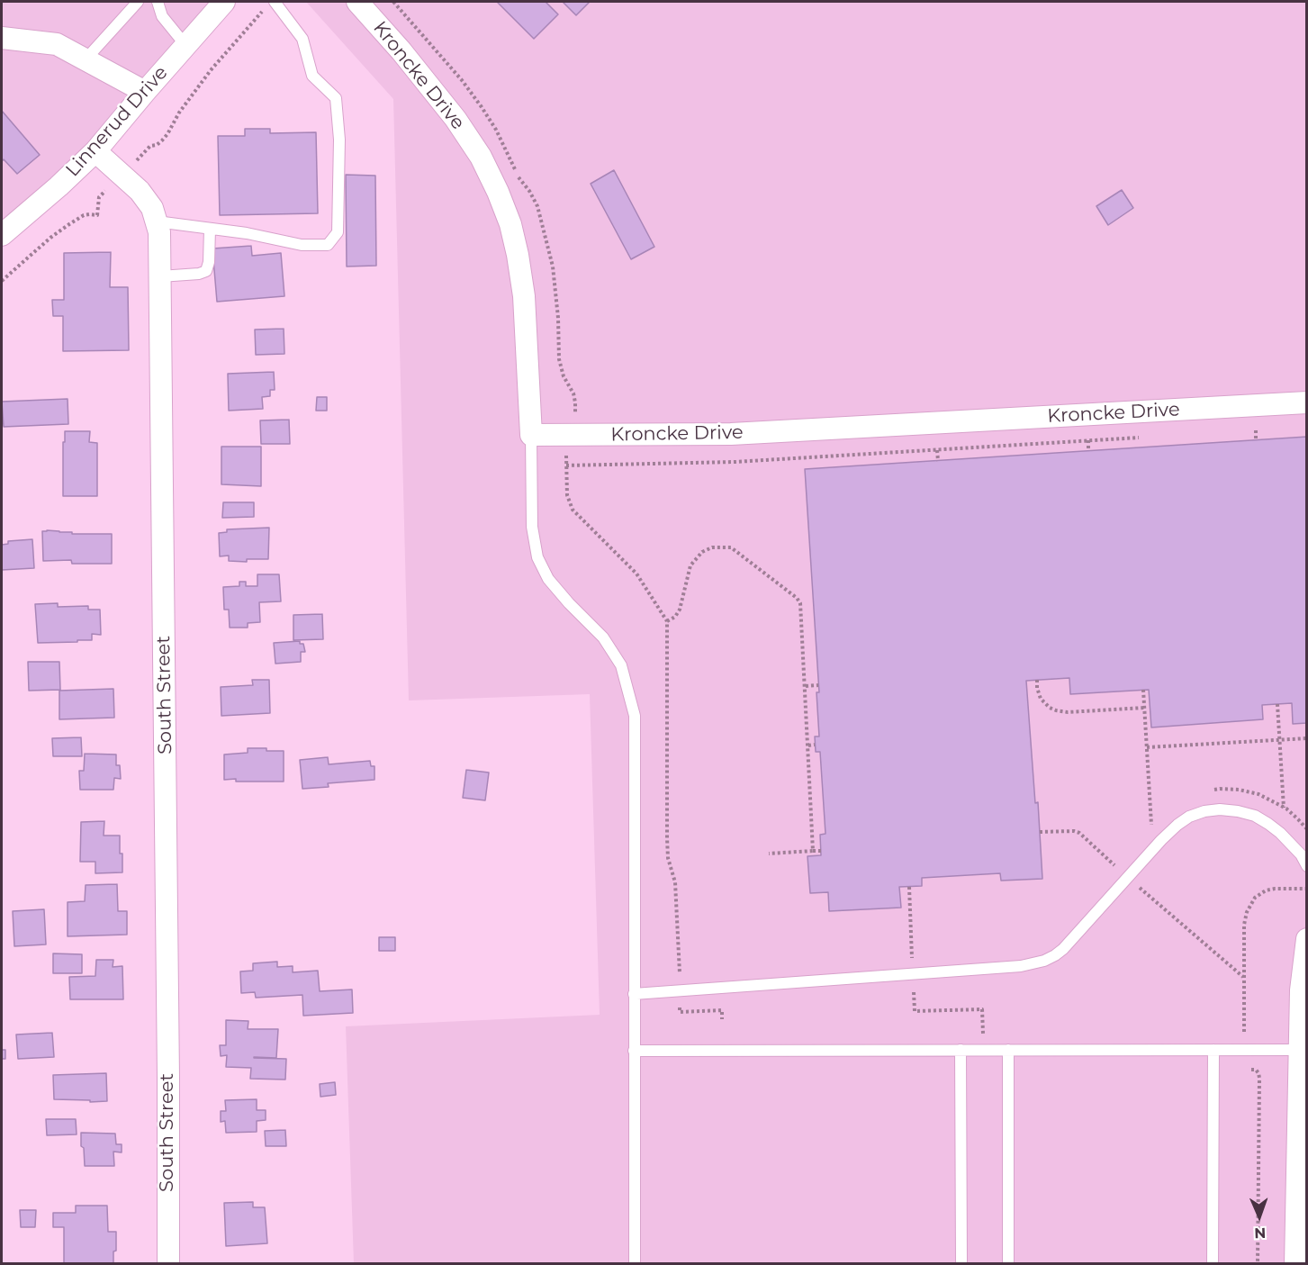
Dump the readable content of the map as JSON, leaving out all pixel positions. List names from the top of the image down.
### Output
{
  "streets": {
    "street": ["Kroncke Drive", "Linnerud Drive", "South Street"]
  },
  "crossings": [
    ["Linnerud Drive", "South Street"]
  ],
  "north": "bottom"
}
